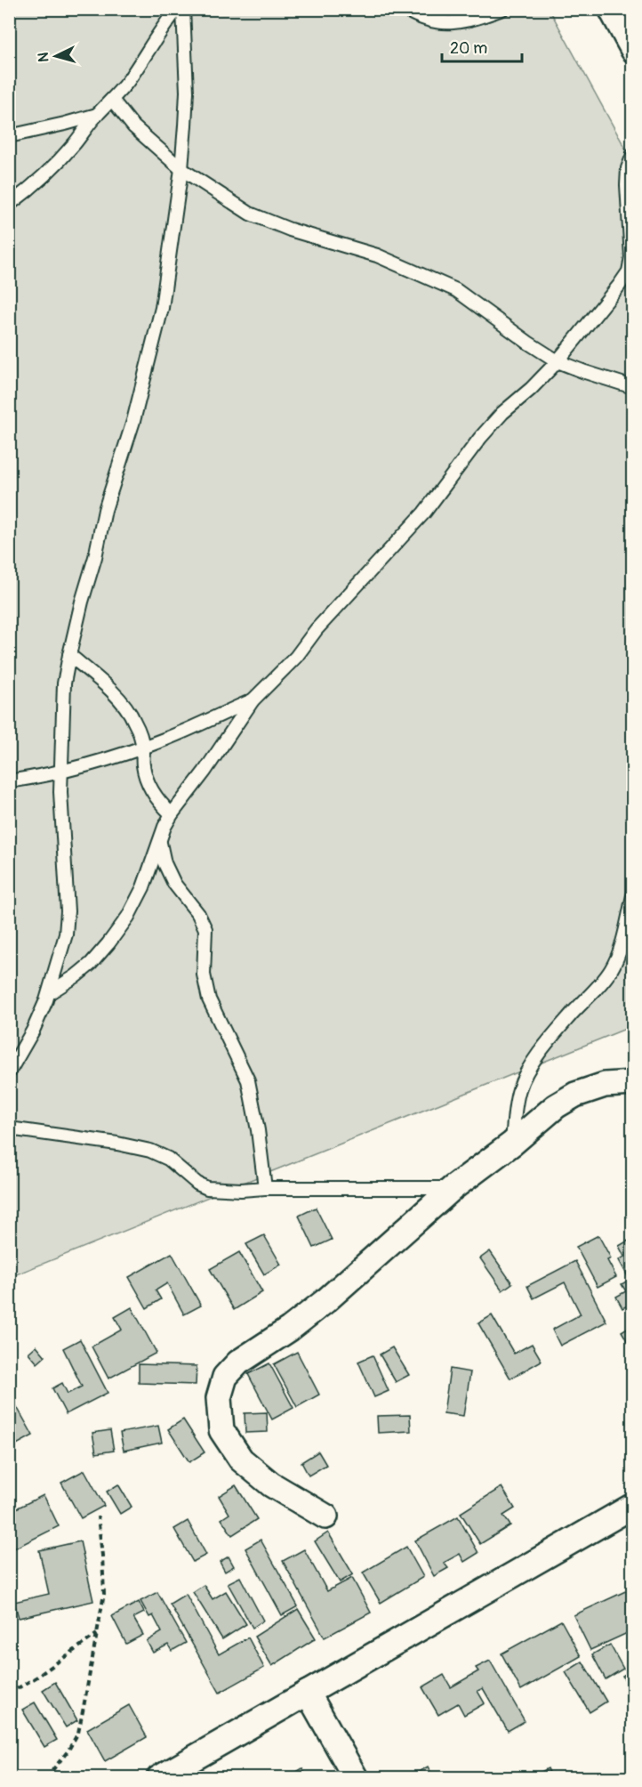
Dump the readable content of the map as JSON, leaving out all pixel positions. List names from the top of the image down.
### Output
{
  "scale_bar": "20 m",
  "north": "left"
}
